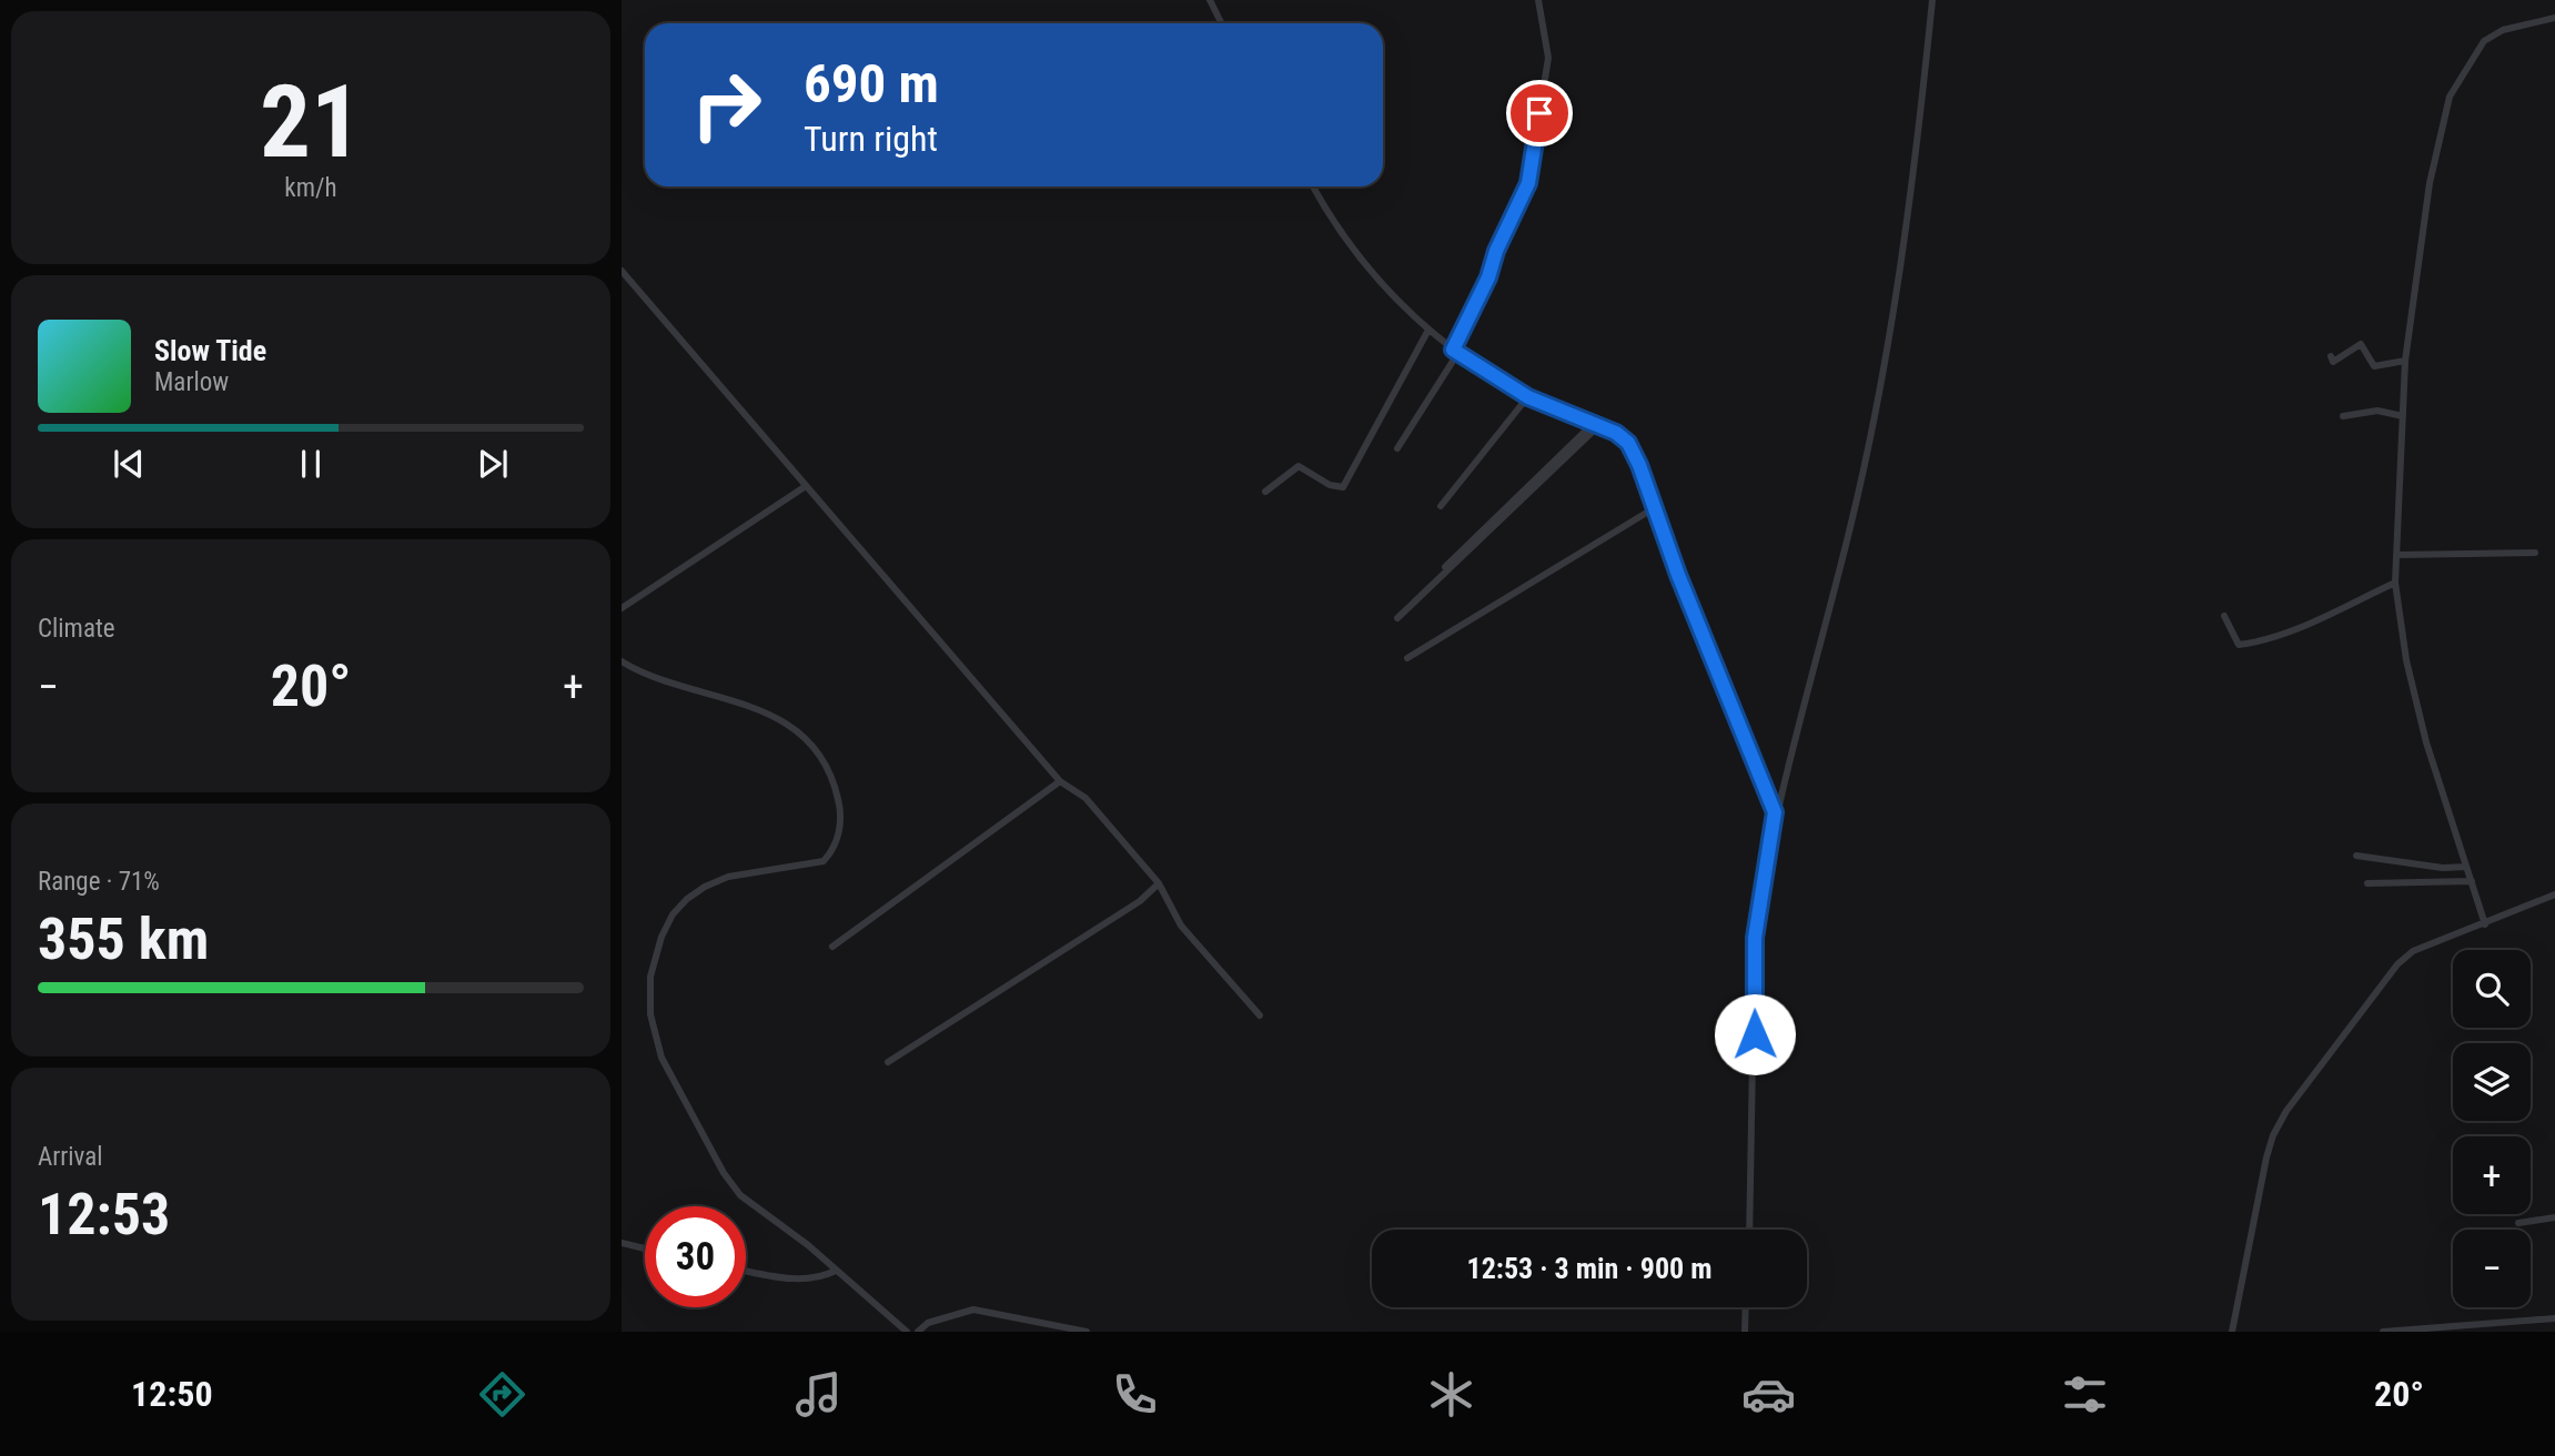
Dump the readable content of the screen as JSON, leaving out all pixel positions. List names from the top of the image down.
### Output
{
  "page": {
    "tile": [
      ["21", "km/h"],
      "Climate",
      ["Range · 71%", "355 km"],
      ["Arrival", "12:53"]
    ],
    "turn": ["690 m", "Turn right"],
    "song": ["Slow Tide", "Marlow"],
    "heat": ["−", "20°", "+"],
    "map_buttons": ["+", "−"],
    "limit": "30",
    "trip": "12:53 · 3 min · 900 m",
    "tabs": ["12:50", "20°"]
  }
}
